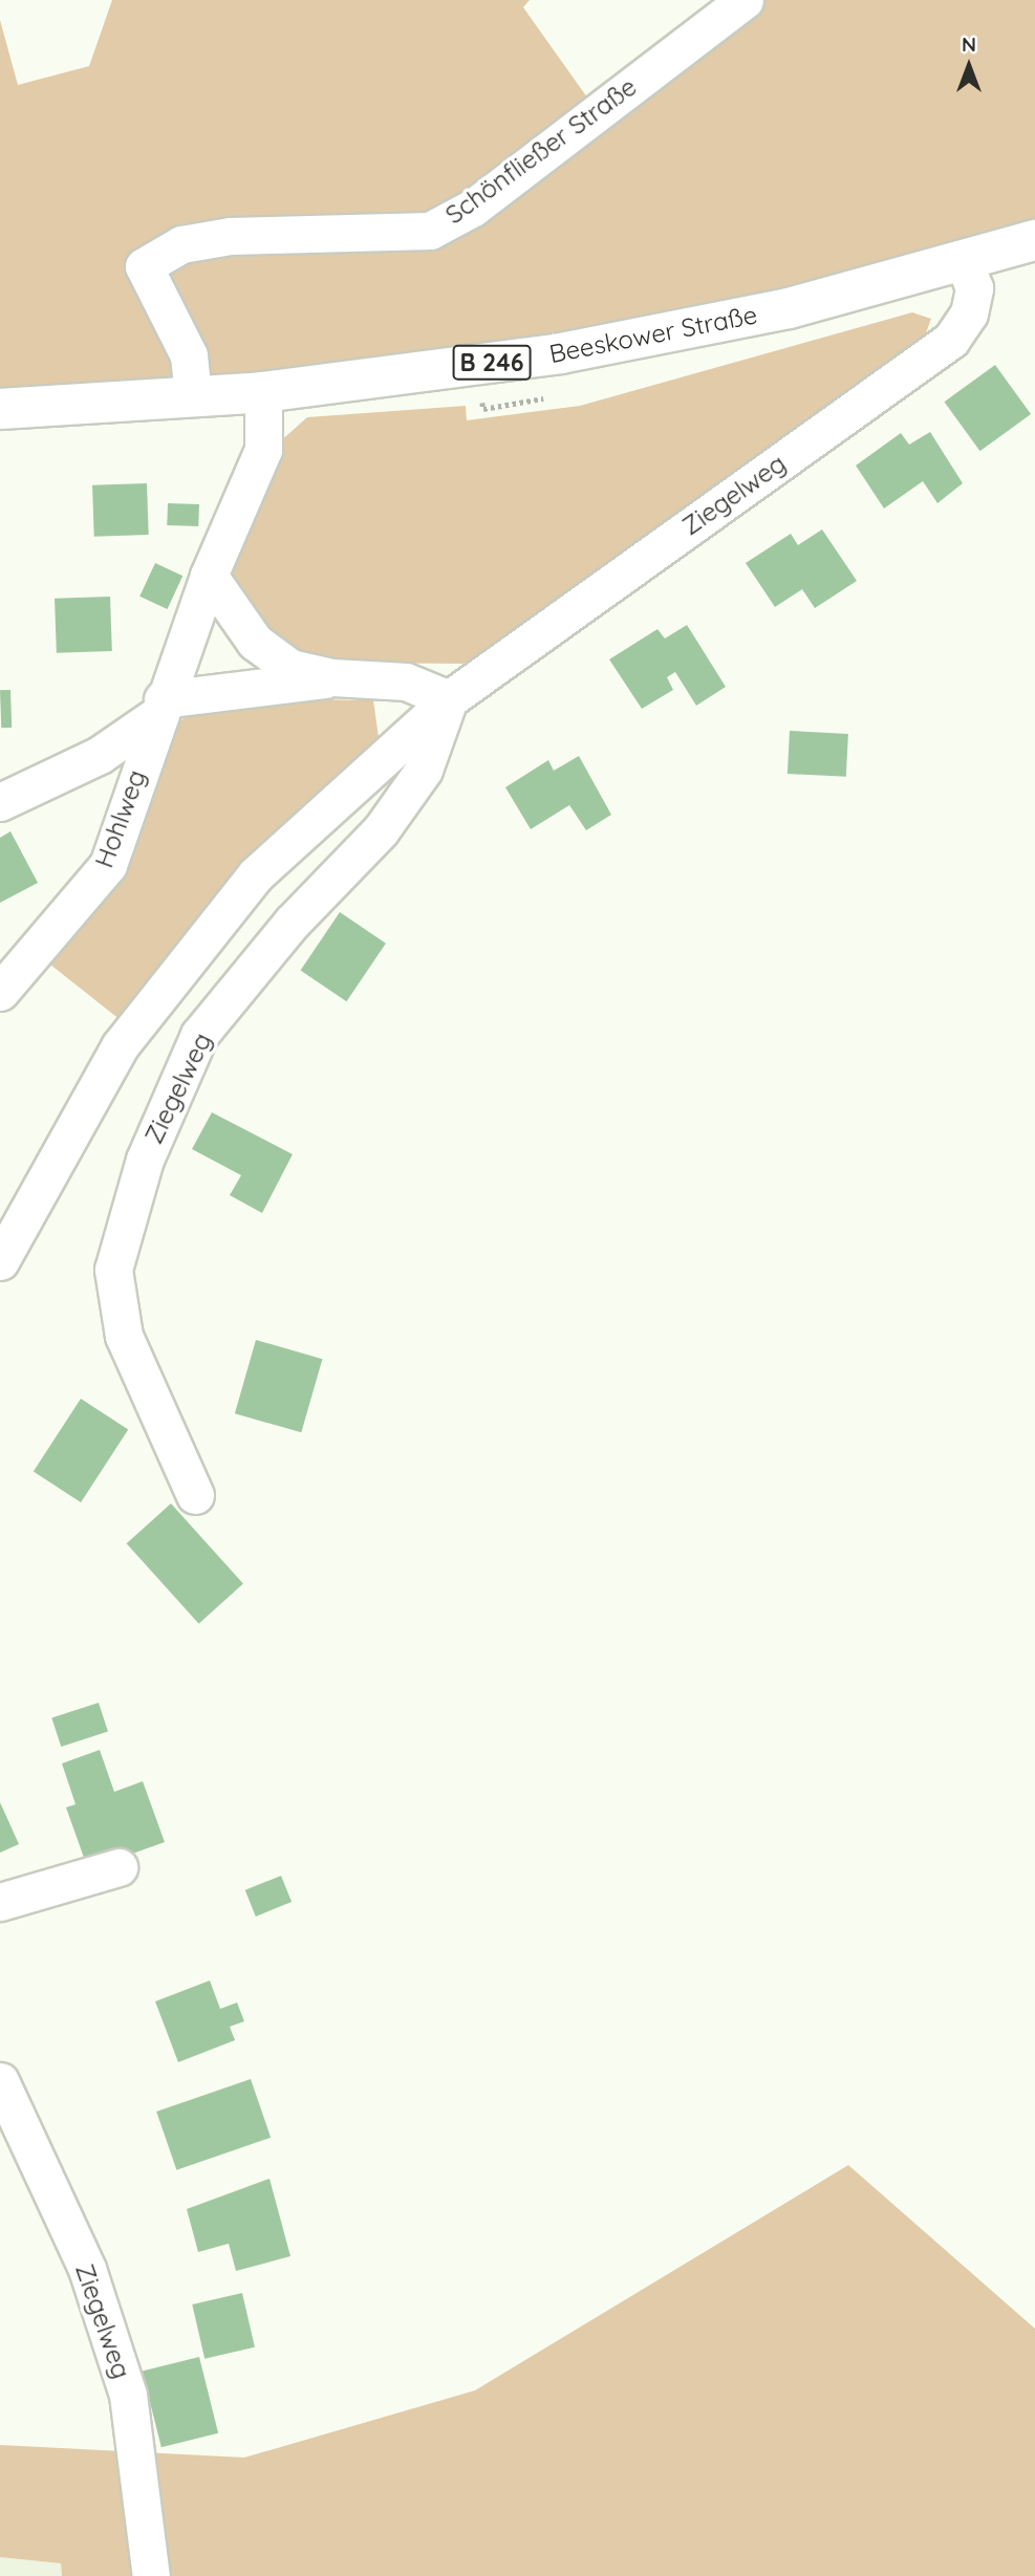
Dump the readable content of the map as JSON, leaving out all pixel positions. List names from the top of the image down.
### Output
{
  "streets": {
    "main road": ["Beeskower Straße", "B 246"],
    "street": ["Schönfließer Straße", "Ziegelweg", "Hohlweg"]
  },
  "crossings": [
    ["Schönfließer Straße", "Beeskower Straße"],
    ["Beeskower Straße", "Ziegelweg"],
    ["Beeskower Straße", "Hohlweg"]
  ],
  "north": "top"
}
